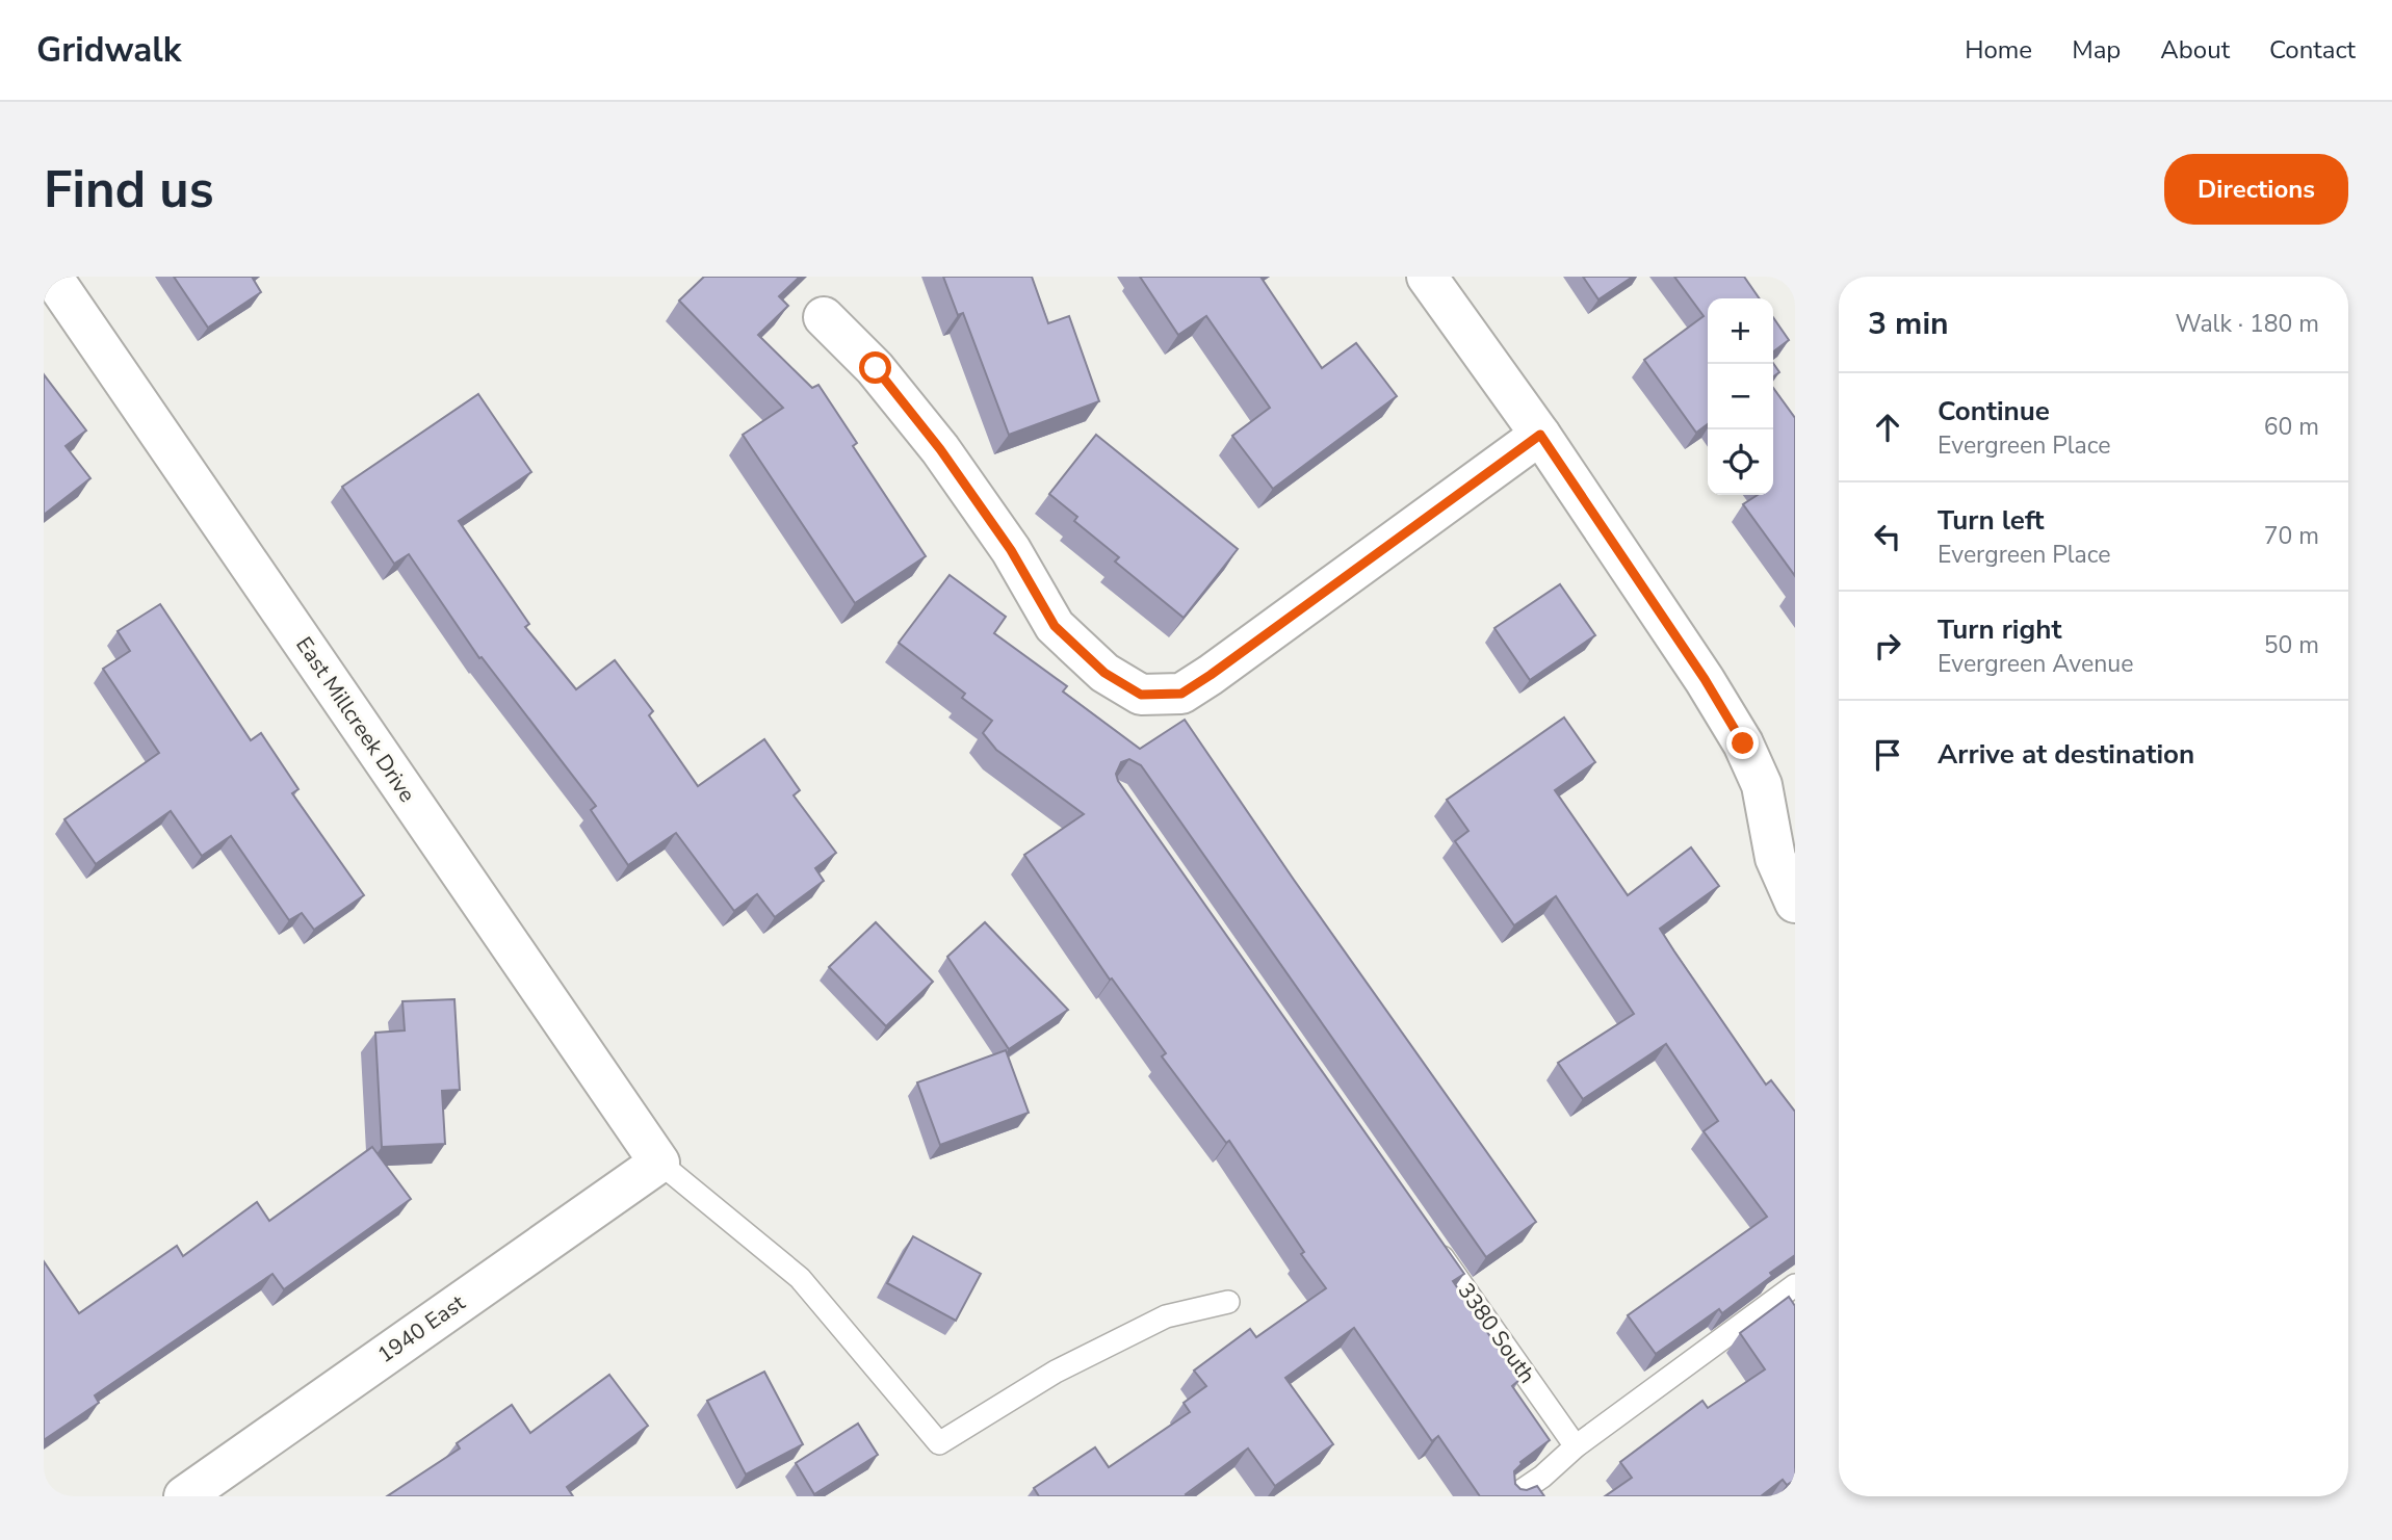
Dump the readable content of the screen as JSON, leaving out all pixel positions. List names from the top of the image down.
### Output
{
  "streets": {
    "street": ["East Millcreek Drive", "1940 East"],
    "lane": ["3380 South"]
  },
  "crossings": [
    ["East Millcreek Drive", "1940 East"]
  ],
  "page": {
    "header": "Gridwalk",
    "nav": [
      "Home",
      "Map",
      "About",
      "Contact"
    ],
    "buttons": "Directions",
    "title": "Find us",
    "heading": ["3 min", "Walk · 180 m"],
    "map_buttons": ["+", "−"],
    "list": [
      ["Continue", "Evergreen Place", "60 m"],
      ["Turn left", "Evergreen Place", "70 m"],
      ["Turn right", "Evergreen Avenue", "50 m"],
      "Arrive at destination"
    ]
  }
}
